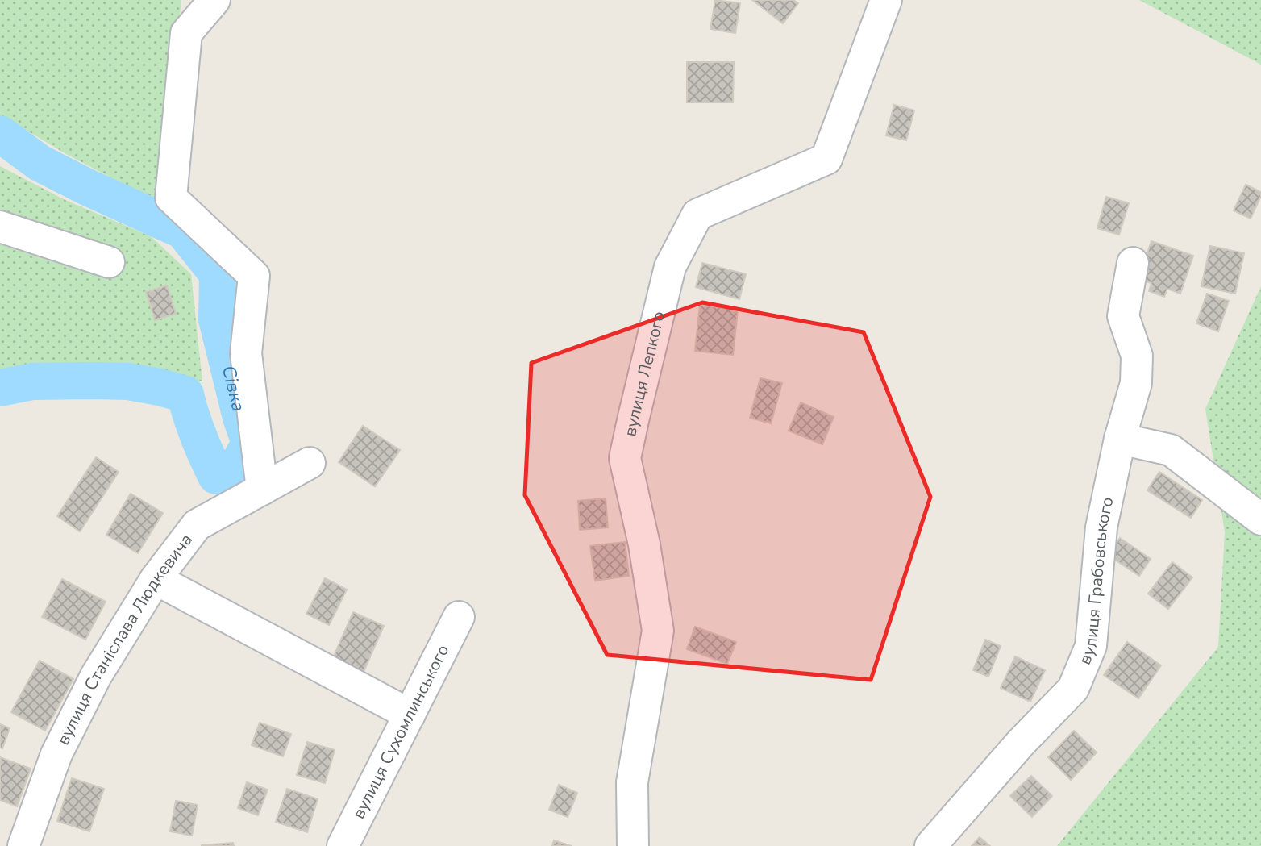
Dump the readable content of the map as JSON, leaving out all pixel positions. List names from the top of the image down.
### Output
{
  "streets": {
    "street": [
      "вулиця Лепкого",
      "вулиця Грабовського",
      "вулиця Станіслава Людкевича",
      "вулиця Сухомлинського"
    ]
  },
  "water": ["Сівка"]
}
